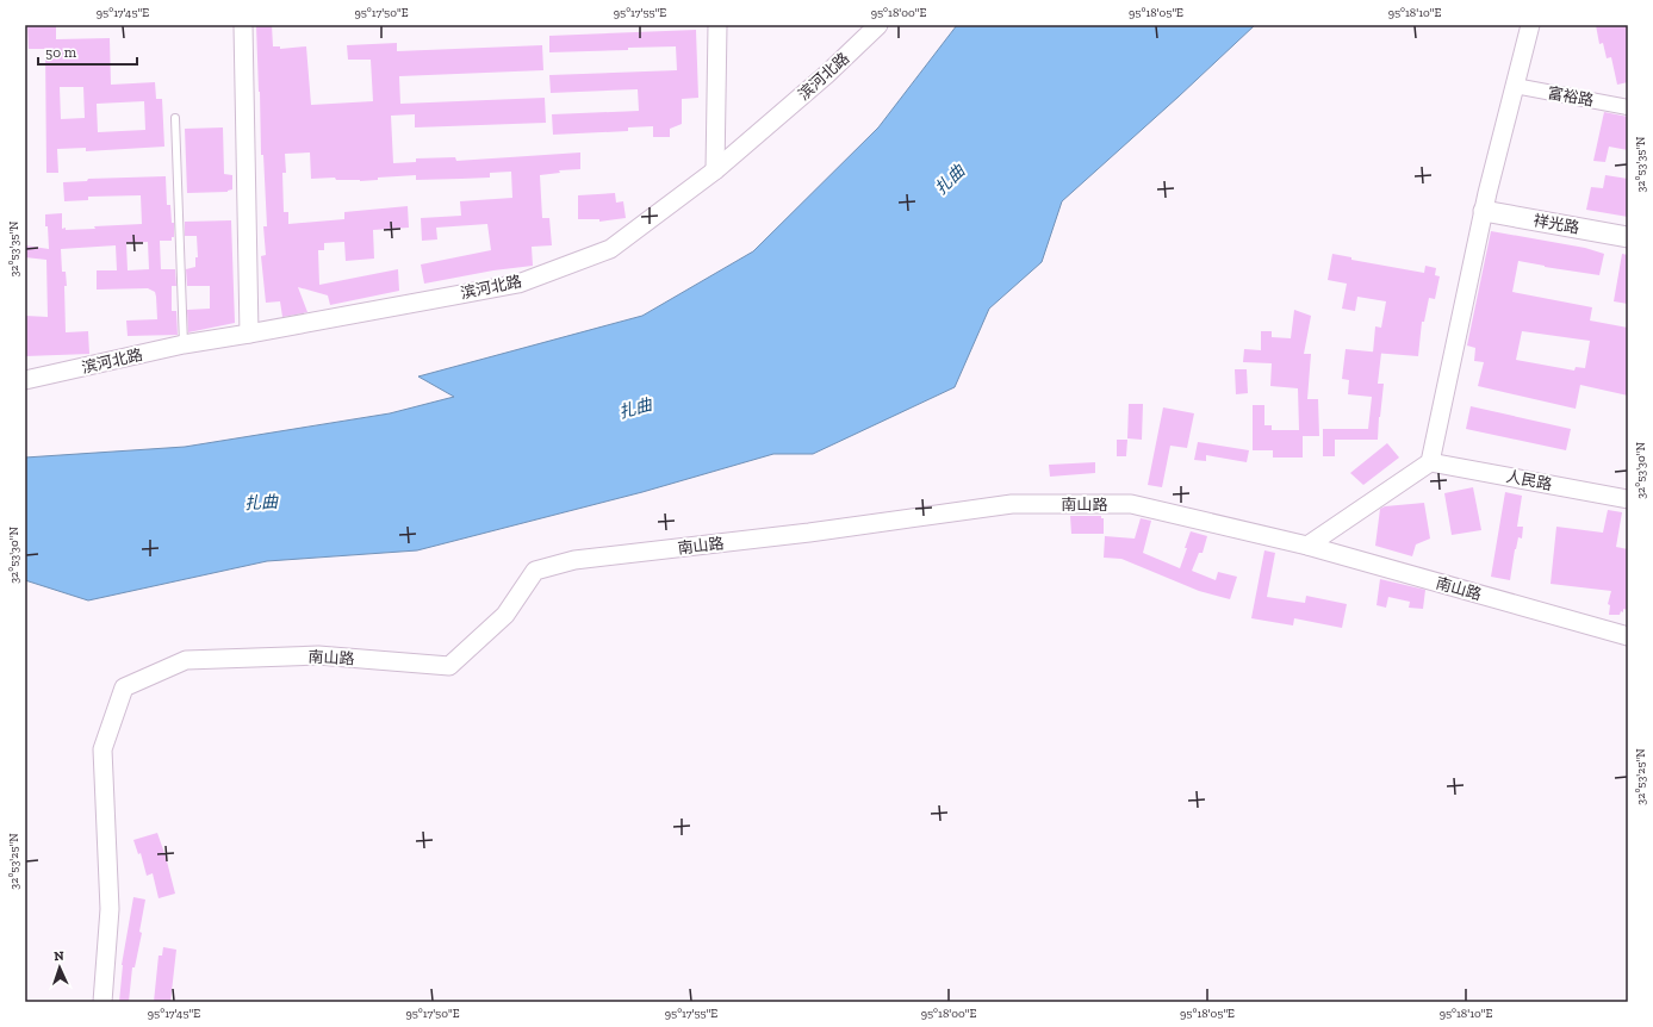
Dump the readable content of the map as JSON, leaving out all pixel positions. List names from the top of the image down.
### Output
{
  "streets": {
    "main road": ["祥光路"],
    "street": [
      "滨河北路",
      "富裕路",
      "人民路",
      "南山路"
    ]
  },
  "water": ["扎曲"],
  "scale_bar": "50 m",
  "north": "top",
  "coordinates": [
    "95°17'45\"E",
    "95°17'50\"E",
    "95°17'55\"E",
    "95°18'00\"E",
    "95°18'05\"E",
    "95°18'10\"E",
    "32°53'35\"N",
    "32°53'30\"N",
    "32°53'25\"N"
  ]
}
